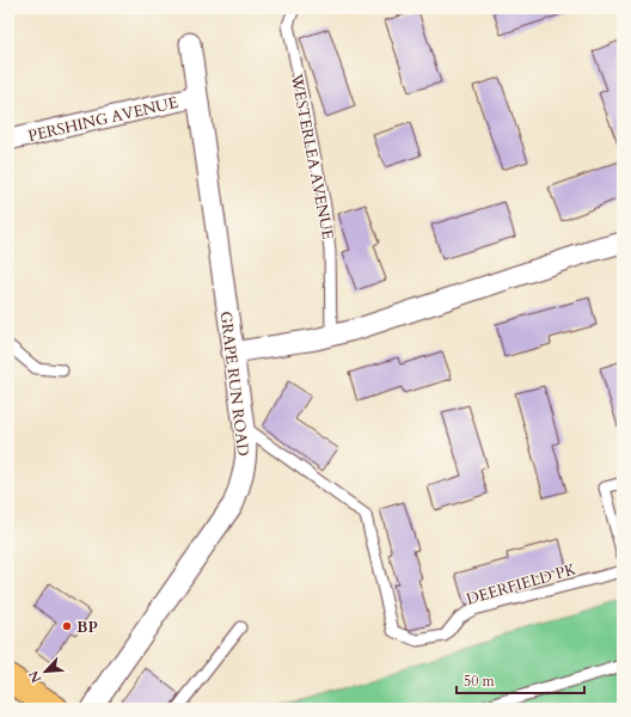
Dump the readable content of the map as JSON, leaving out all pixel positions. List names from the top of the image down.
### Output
{
  "streets": {
    "street": ["PERSHING AVENUE", "GRAPE RUN ROAD"],
    "lane": ["WESTERLEA AVENUE", "DEERFIELD PK"]
  },
  "crossings": [
    ["PERSHING AVENUE", "GRAPE RUN ROAD"],
    ["GRAPE RUN ROAD", "DEERFIELD PK"]
  ],
  "places": ["BP"],
  "scale_bar": "50 m",
  "north": "bottom left"
}
